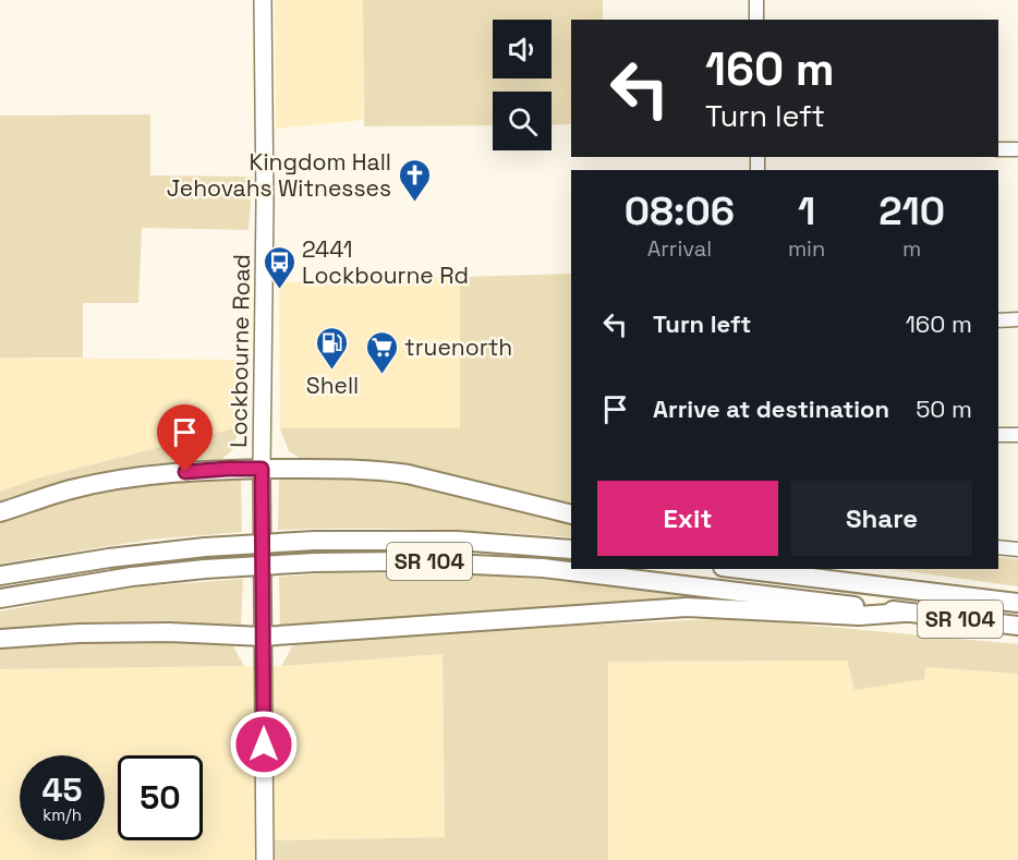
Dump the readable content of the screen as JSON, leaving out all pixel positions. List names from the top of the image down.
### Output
{
  "streets": {
    "highway": ["SR 104"],
    "main road": ["Lockbourne Road"]
  },
  "places": {
    "church": ["Kingdom Hall Jehovahs Witnesses"],
    "bus stop": ["2441 Lockbourne Rd"],
    "fuel station": ["Shell"],
    "supermarket": ["truenorth"]
  },
  "page": {
    "turn": ["160 m", "Turn left"],
    "eta": [
      "08:06",
      "Arrival",
      "1",
      "min",
      "210",
      "m"
    ],
    "list": [
      {
        "name": "Turn left",
        "value": "160 m"
      },
      {
        "name": "Arrive at destination",
        "value": "50 m"
      }
    ],
    "buttons": ["Exit", "Share"],
    "speed": "45 km/h",
    "limit": "50"
  }
}
